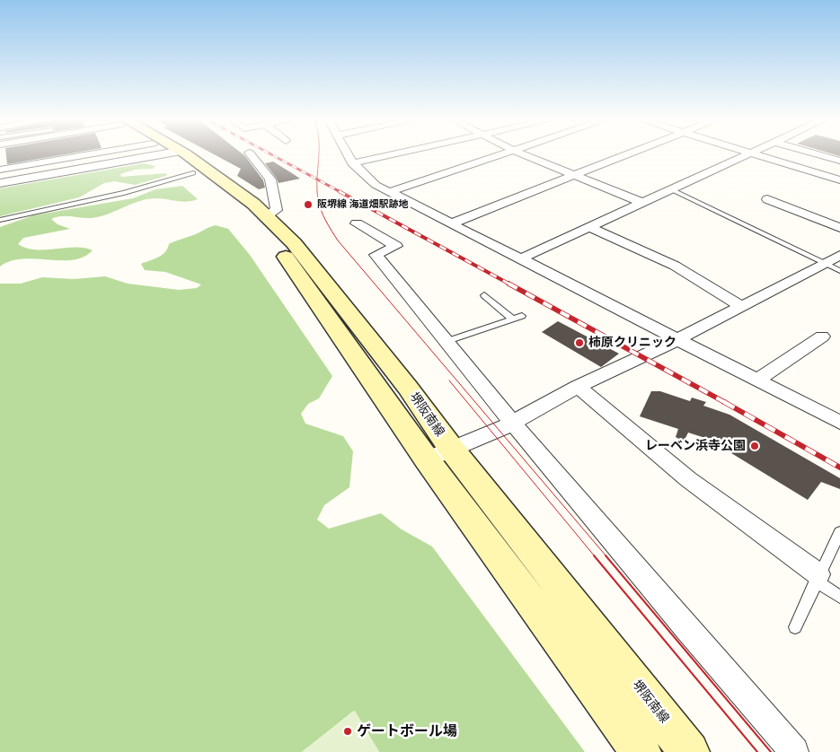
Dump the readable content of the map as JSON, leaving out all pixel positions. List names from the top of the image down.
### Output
{
  "streets": {
    "main road": ["堺阪南線"]
  },
  "places": [
    "阪堺線 海道畑駅跡地",
    "柿原クリニック",
    "レーベン浜寺公園",
    "ゲートボール場"
  ]
}
